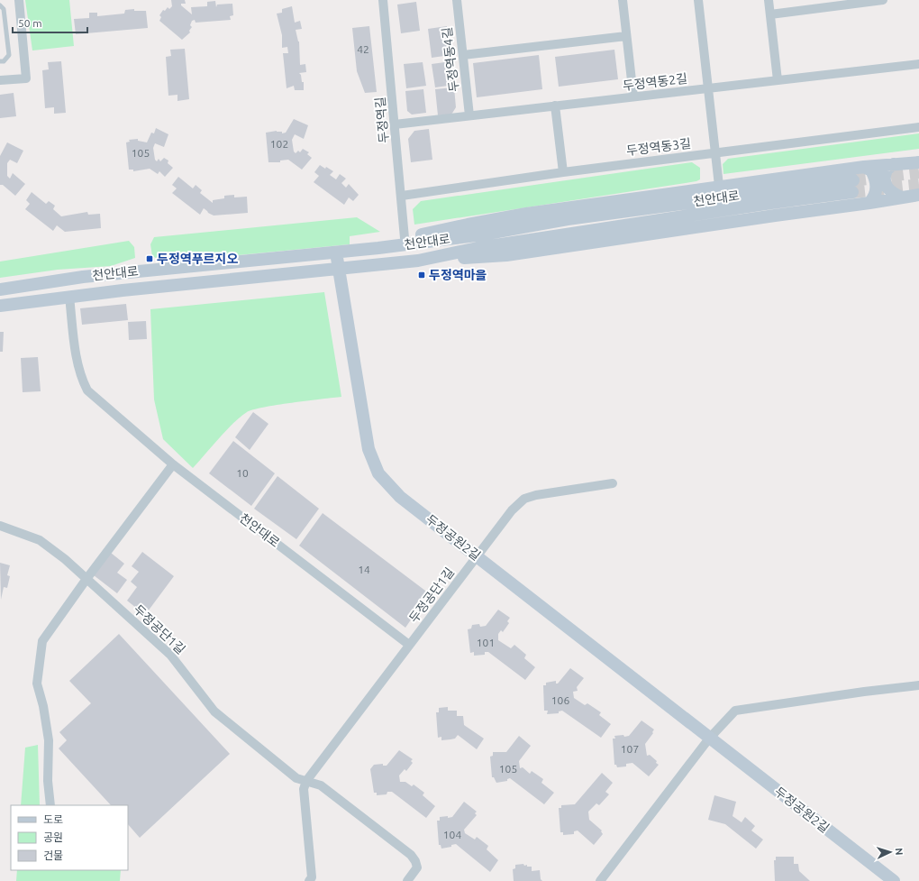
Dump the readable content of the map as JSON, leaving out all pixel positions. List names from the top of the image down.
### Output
{
  "streets": {
    "main road": ["천안대로", "두정공원2길"],
    "street": [
      "두정역동4길",
      "두정역동2길",
      "두정역길",
      "두정역동3길",
      "두정공단1길"
    ]
  },
  "crossings": [
    ["두정역동4길", "두정역동2길"],
    ["두정역동2길", "두정역길"],
    ["두정역길", "두정역동3길"],
    ["천안대로", "두정공원2길"],
    ["천안대로", "두정공단1길"],
    ["두정공원2길", "두정공단1길"]
  ],
  "places": {
    "transit": ["두정역푸르지오", "두정역마을"]
  },
  "house_numbers": [
    "42",
    "102",
    "105",
    "10",
    "14",
    "101",
    "106",
    "107",
    "105",
    "104"
  ],
  "legend": ["도로", "공원", "건물"],
  "scale_bar": "50 m",
  "north": "right"
}
